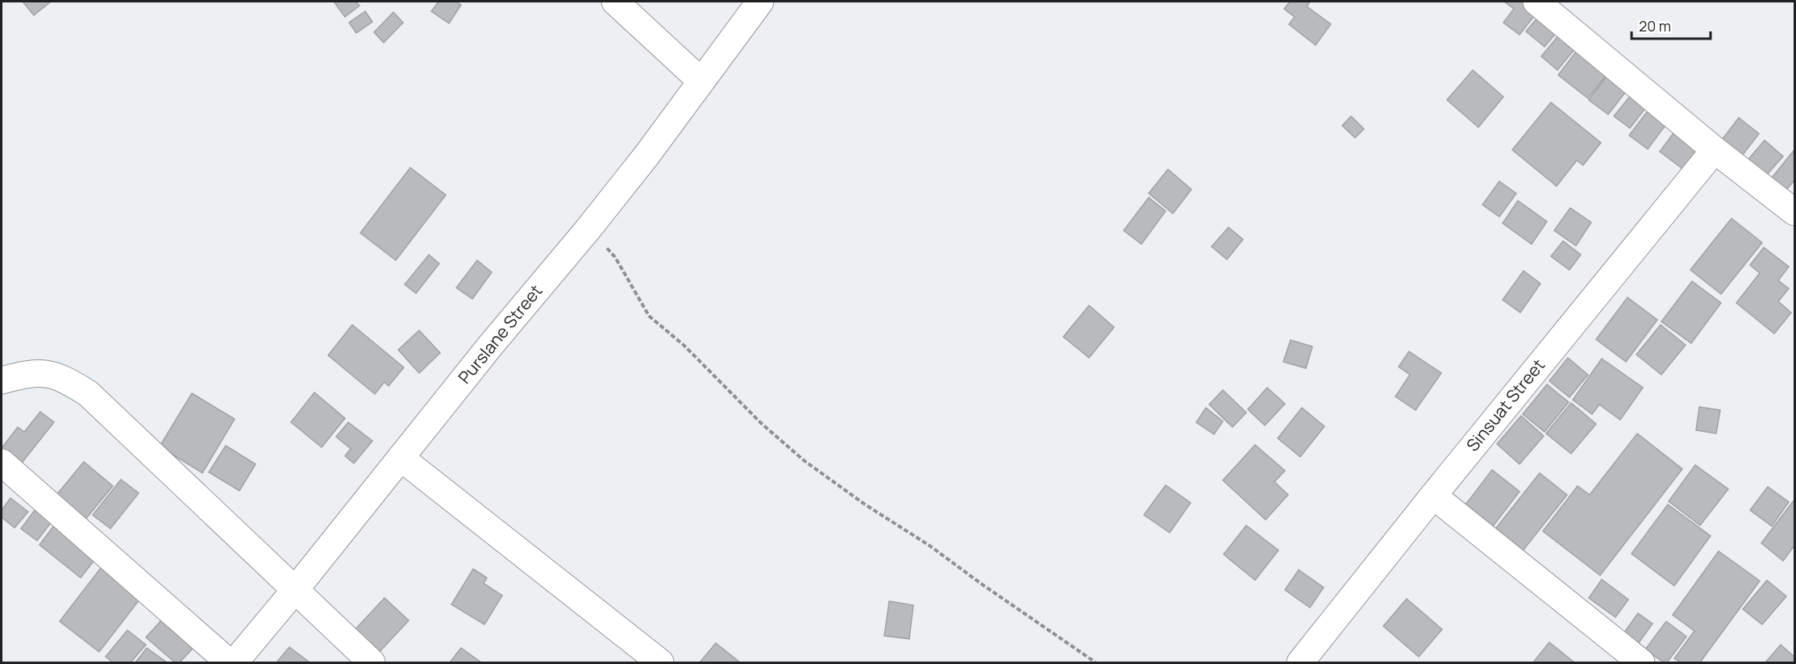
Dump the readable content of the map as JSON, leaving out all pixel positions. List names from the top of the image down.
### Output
{
  "streets": {
    "street": ["Purslane Street", "Sinsuat Street"]
  },
  "scale_bar": "20 m"
}
